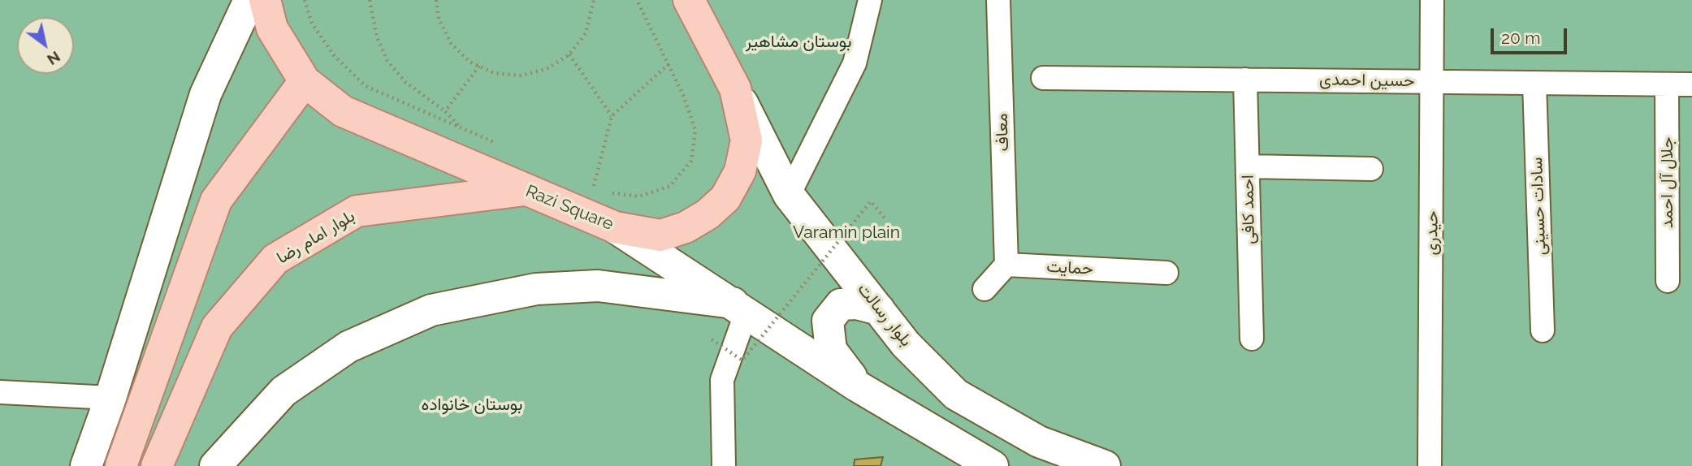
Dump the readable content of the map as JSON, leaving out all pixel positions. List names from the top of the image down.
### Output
{
  "streets": {
    "main road": ["Razi Square", "بلوار امام رضا", "بلوار رسالت"],
    "street": [
      "حسین احمدی",
      "معاف",
      "جلال آل احمد",
      "سادات حسینی",
      "احمد کافی",
      "حیدری",
      "حمایت"
    ]
  },
  "crossings": [
    ["حسین احمدی", "جلال آل احمد"],
    ["حسین احمدی", "سادات حسینی"],
    ["حسین احمدی", "احمد کافی"],
    ["حسین احمدی", "حیدری"],
    ["معاف", "حمایت"],
    ["Razi Square", "بلوار امام رضا"],
    ["Razi Square", "بلوار رسالت"]
  ],
  "parks": ["بوستان مشاهیر", "Varamin plain", "بوستان خانواده"],
  "scale_bar": "20 m",
  "north": "bottom right"
}
